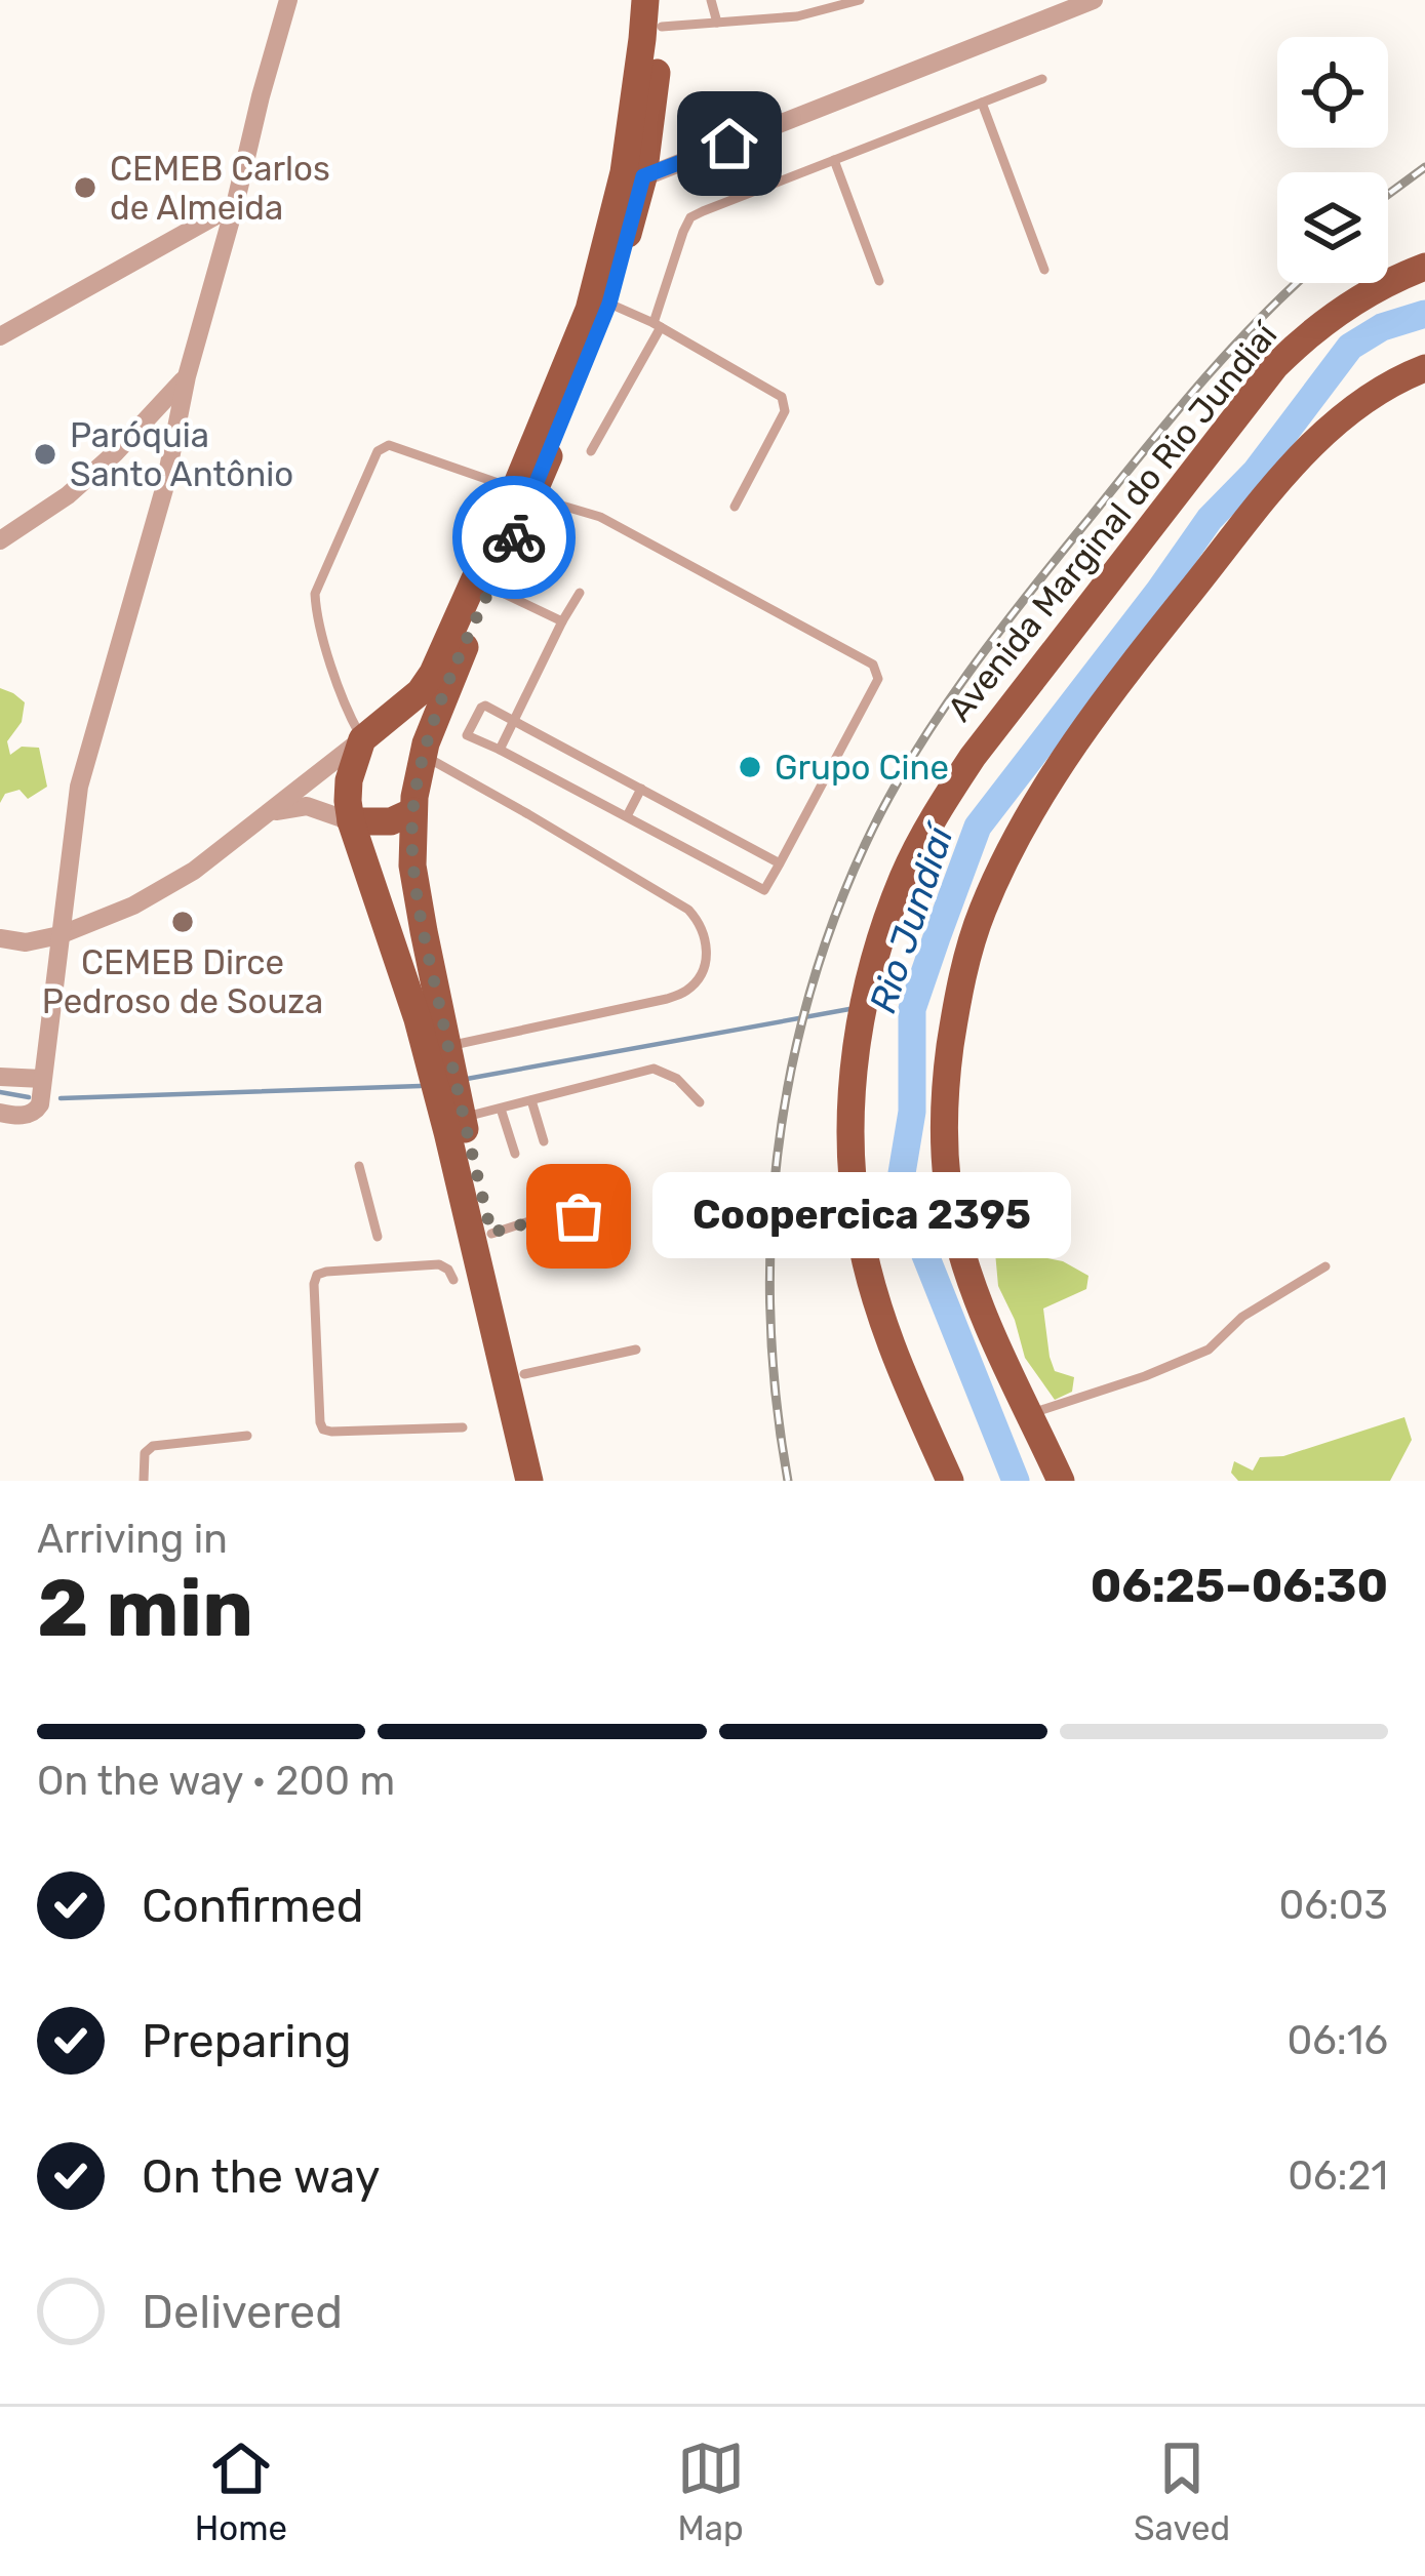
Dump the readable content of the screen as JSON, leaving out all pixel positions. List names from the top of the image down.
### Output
{
  "streets": {
    "main road": ["Avenida Marginal do Rio Jundiaí"]
  },
  "water": ["Rio Jundiaí"],
  "places": [
    "CEMEB Carlos de Almeida",
    "Paróquia Santo Antônio",
    "Grupo Cine",
    "CEMEB Dirce Pedroso de Souza",
    "Coopercica 2395"
  ],
  "page": {
    "bubble": "Coopercica 2395",
    "heading": ["2 min", "Arriving in", "06:25–06:30"],
    "bar": "On the way · 200 m",
    "list": [
      ["Confirmed", "06:03"],
      ["Preparing", "06:16"],
      ["On the way", "06:21"],
      "Delivered"
    ],
    "tabs": ["Home", "Map", "Saved"]
  }
}
